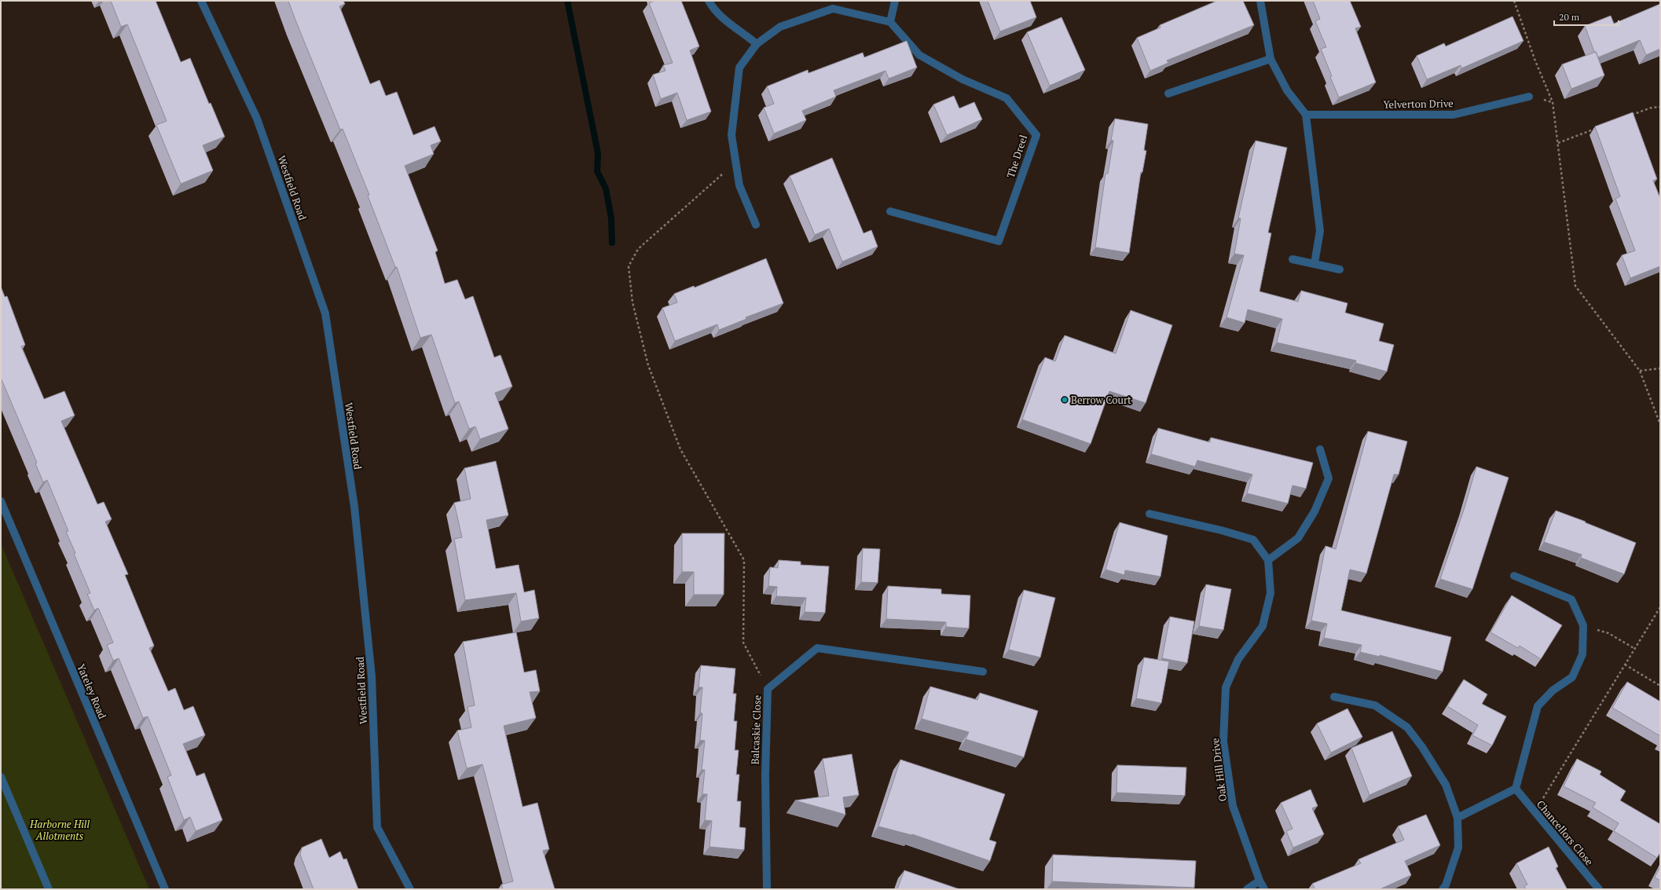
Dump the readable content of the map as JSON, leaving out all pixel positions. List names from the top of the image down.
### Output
{
  "streets": {
    "street": [
      "Yelverton Drive",
      "The Dreel",
      "Westfield Road",
      "Yateley Road",
      "Balcaskie Close",
      "Oak Hill Drive",
      "Chancellors Close"
    ]
  },
  "parks": ["Harborne Hill Allotments"],
  "places": ["Berrow Court"],
  "scale_bar": "20 m"
}
